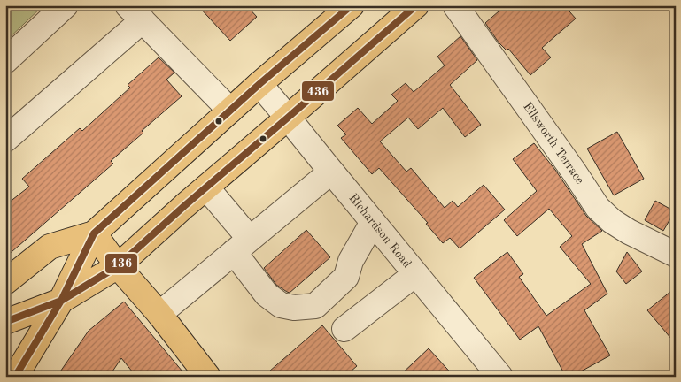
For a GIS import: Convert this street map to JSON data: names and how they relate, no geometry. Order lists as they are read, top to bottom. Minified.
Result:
{"streets":{"street":["Ellsworth Terrace","Richardson Road"]},"lines":["transit line 436"]}
